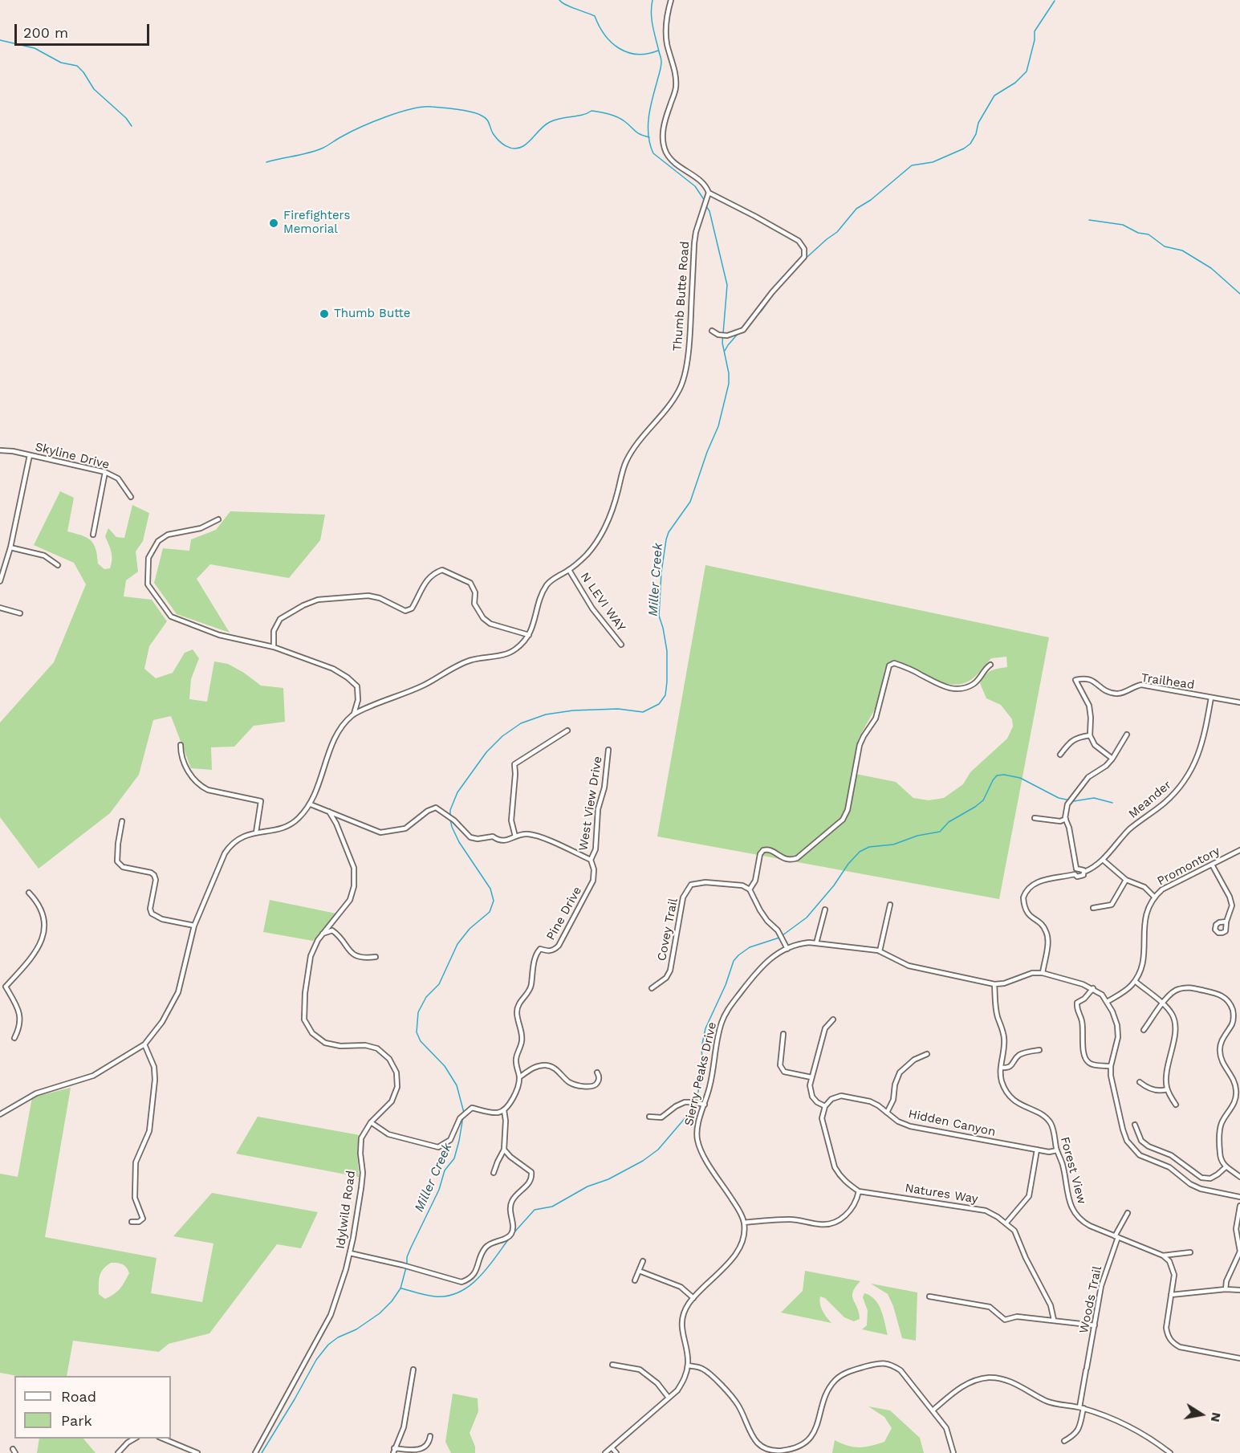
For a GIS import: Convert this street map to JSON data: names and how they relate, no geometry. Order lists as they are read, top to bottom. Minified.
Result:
{"streets":{"street":["Thumb Butte Road","Skyline Drive","N LEVI WAY","Trailhead","Meander","West View Drive","Promontory","Pine Drive","Covey Trail","Sierry Peaks Drive","Hidden Canyon","Forest View","Natures Way","Idylwild Road","Woods Trail"]},"crossings":[["Thumb Butte Road","N LEVI WAY"],["Trailhead","Meander"],["Meander","Sierry Peaks Drive"],["West View Drive","Pine Drive"],["Promontory","Sierry Peaks Drive"],["Sierry Peaks Drive","Forest View"],["Hidden Canyon","Forest View"],["Forest View","Woods Trail"]],"water":["Miller Creek"],"places":["Firefighters Memorial","Thumb Butte"],"legend":["Road","Park"],"scale_bar":"200 m","north":"right"}
